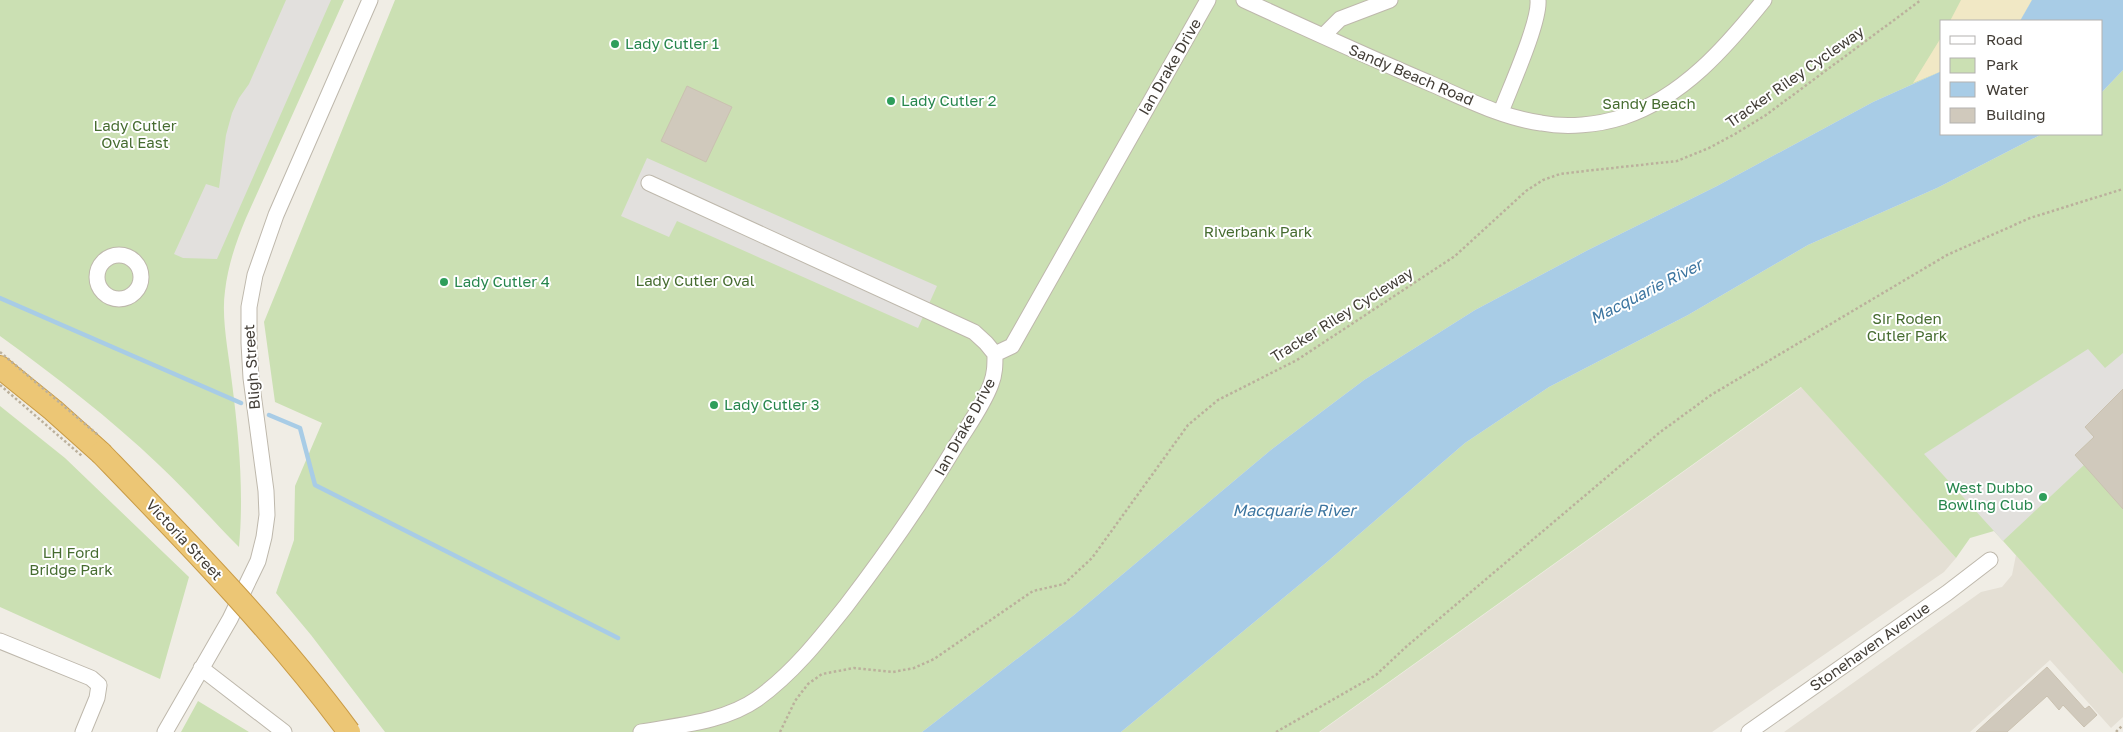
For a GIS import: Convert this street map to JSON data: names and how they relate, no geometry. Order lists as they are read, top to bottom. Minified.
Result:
{"streets":{"highway":["Victoria Street"],"street":["Ian Drake Drive","Sandy Beach Road","Bligh Street","Stonehaven Avenue"],"path":["Tracker Riley Cycleway"]},"water":["Macquarie River"],"parks":["Sandy Beach","Lady Cutler Oval East","Riverbank Park","Lady Cutler Oval","Sir Roden Cutler Park","LH Ford Bridge Park"],"places":["Lady Cutler 1","Lady Cutler 2","Lady Cutler 4","Lady Cutler 3","West Dubbo Bowling Club"],"legend":["Road","Park","Water","Building"]}
